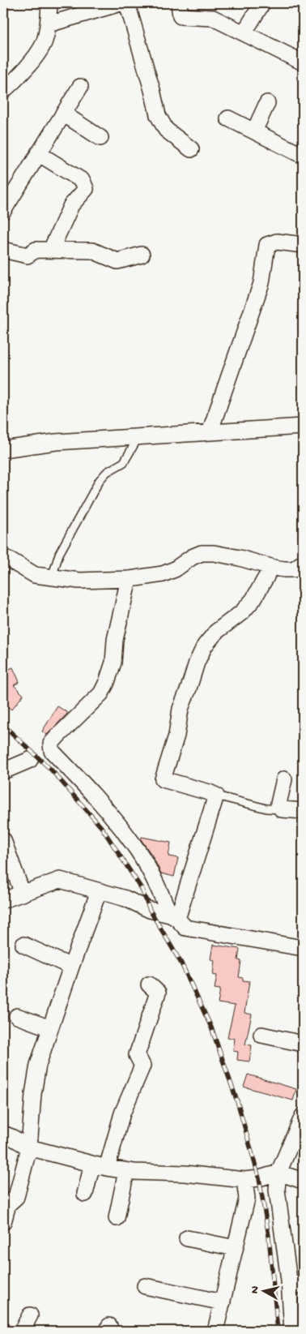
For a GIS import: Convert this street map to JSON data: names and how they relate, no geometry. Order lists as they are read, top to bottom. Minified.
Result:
{"north":"left"}
